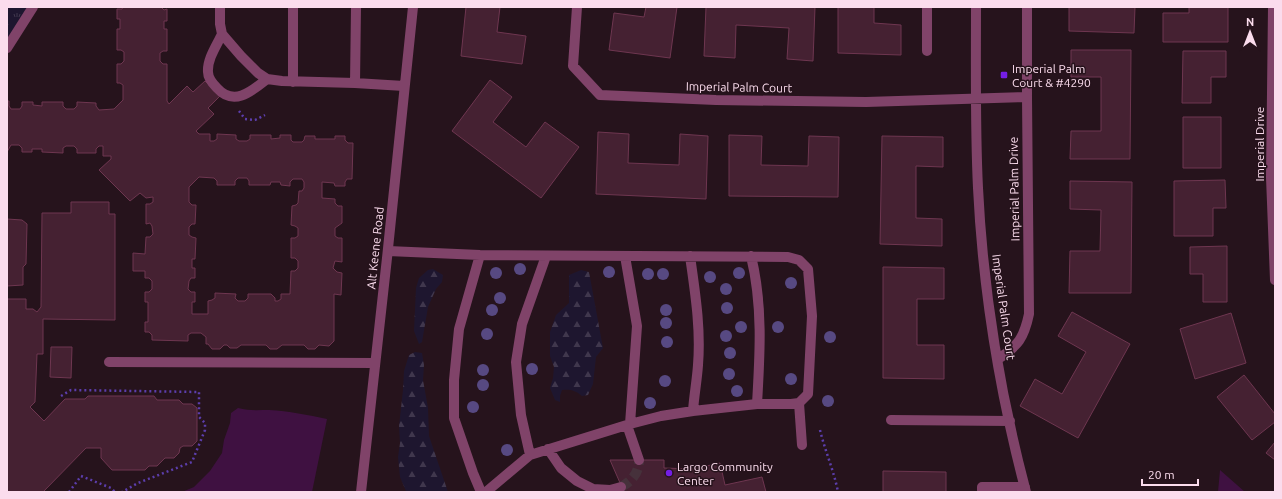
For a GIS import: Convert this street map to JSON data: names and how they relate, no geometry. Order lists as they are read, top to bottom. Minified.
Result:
{"streets":{"street":["Imperial Palm Court","Imperial Drive","Imperial Palm Drive","Alt Keene Road"]},"crossings":[["Imperial Palm Court","Imperial Palm Drive"]],"places":{"transit":["Imperial Palm Court & #4290"],"other":["Largo Community Center"]},"scale_bar":"20 m","north":"top"}
